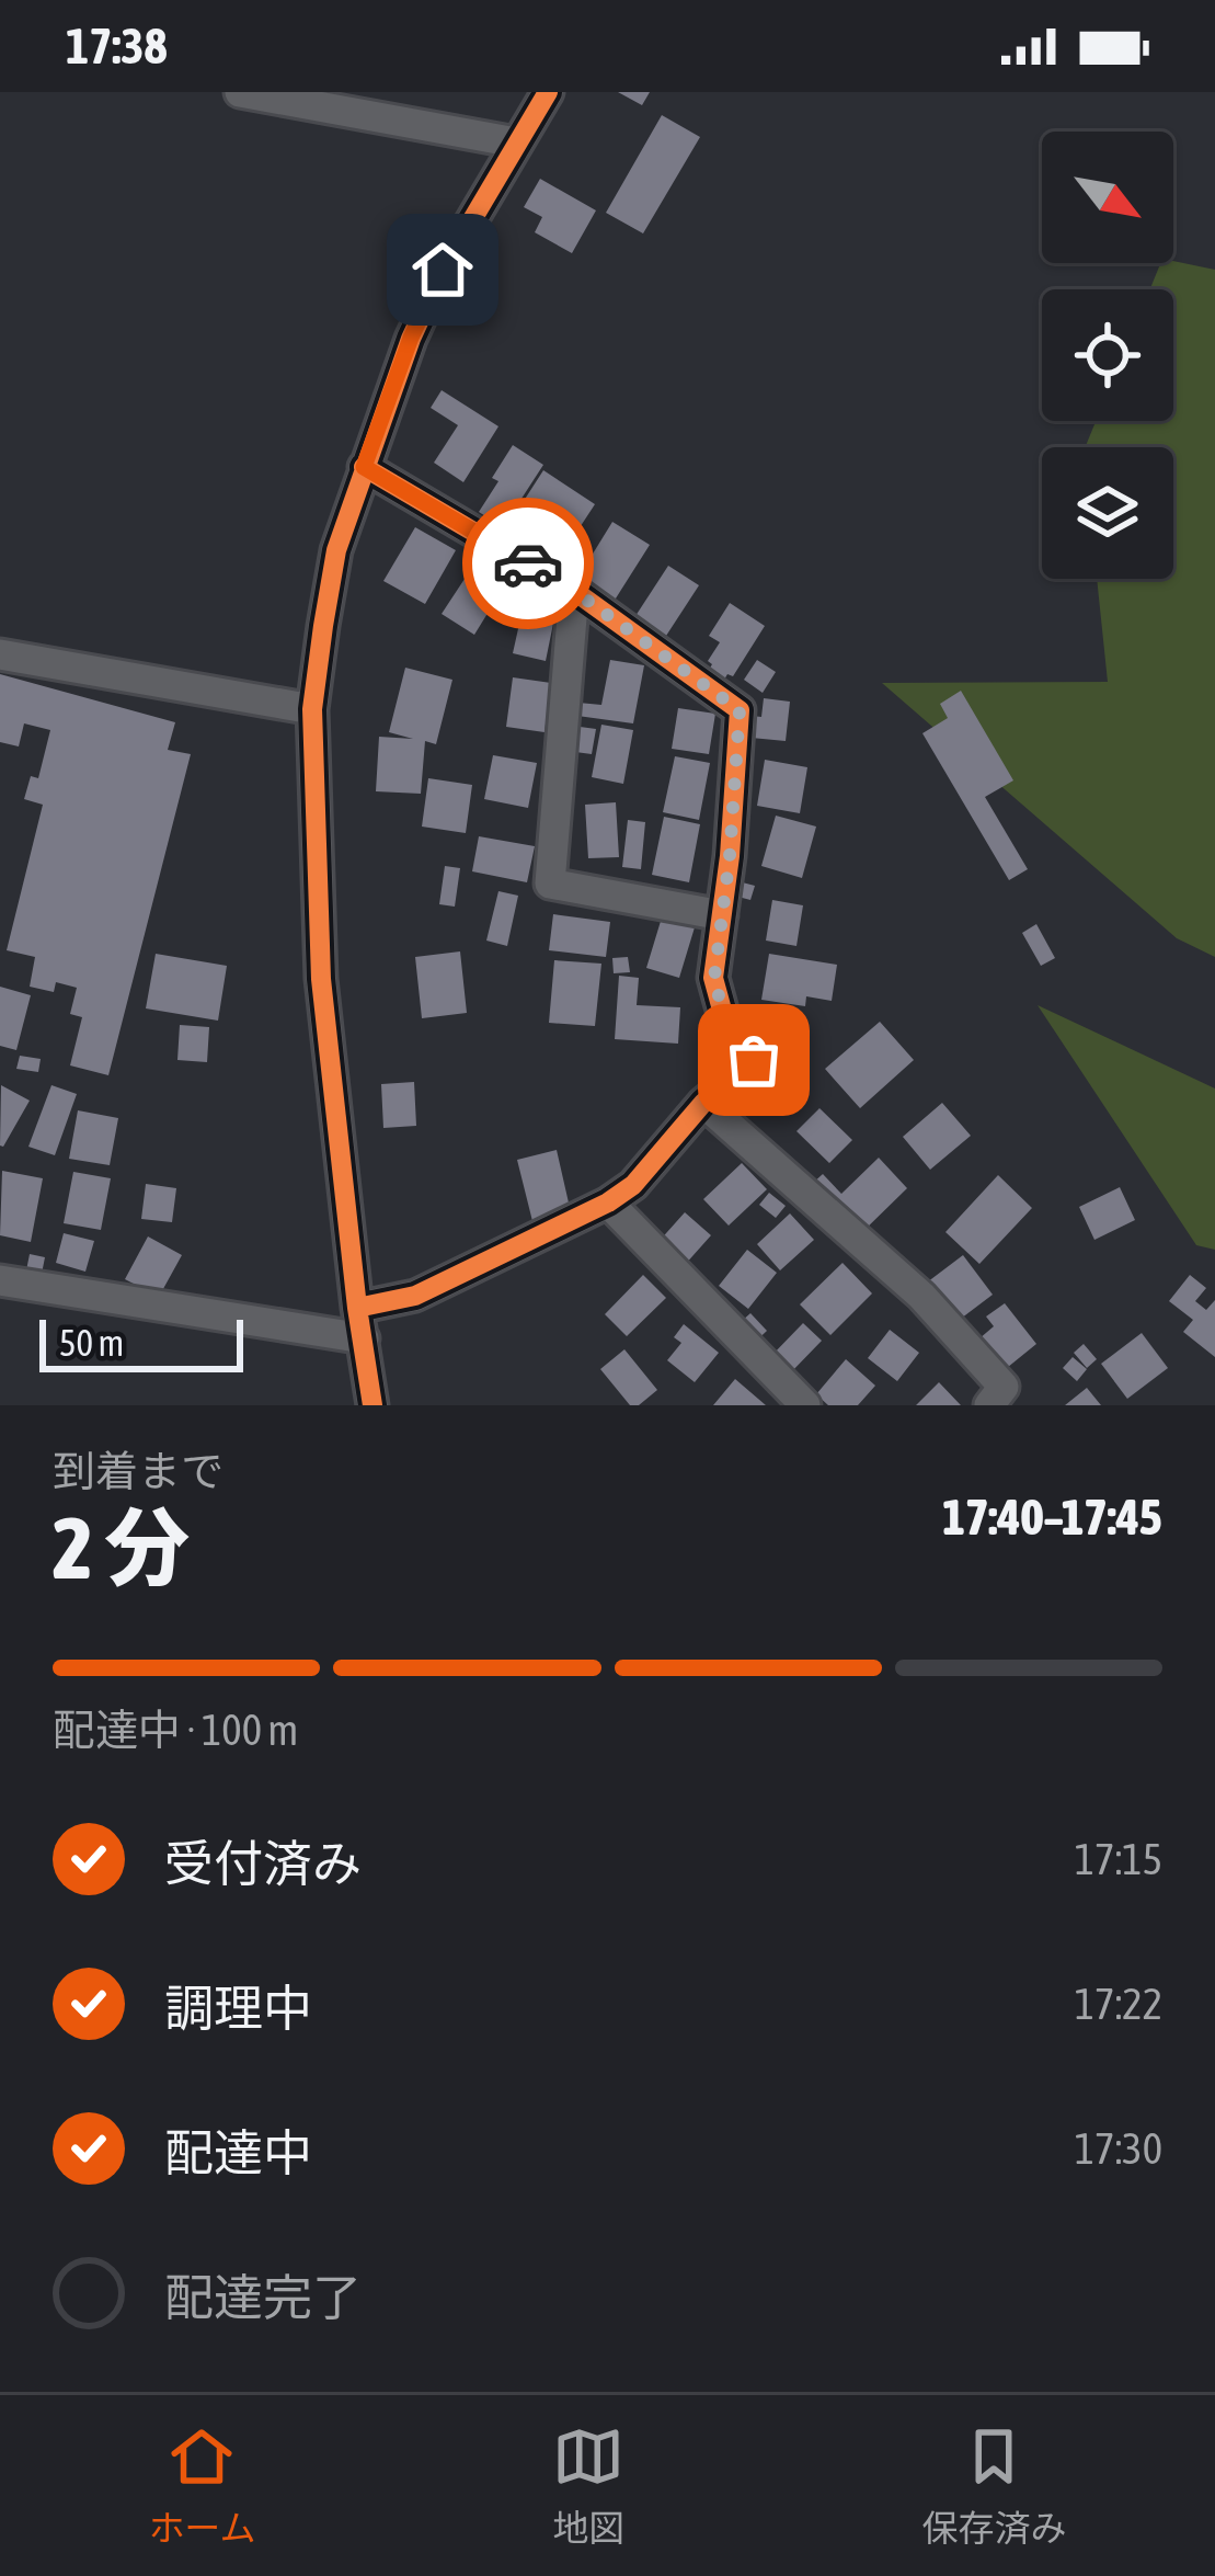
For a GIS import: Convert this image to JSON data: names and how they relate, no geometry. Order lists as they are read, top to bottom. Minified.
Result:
{"scale_bar":"50 m","north":"bottom right","page":{"status":"17:38","scale":"50 m","heading":["2 分","到着まで","17:40–17:45"],"bar":"配達中 · 100 m","list":[["受付済み","17:15"],["調理中","17:22"],["配達中","17:30"],"配達完了"],"tabs":["ホーム","地図","保存済み"]}}
